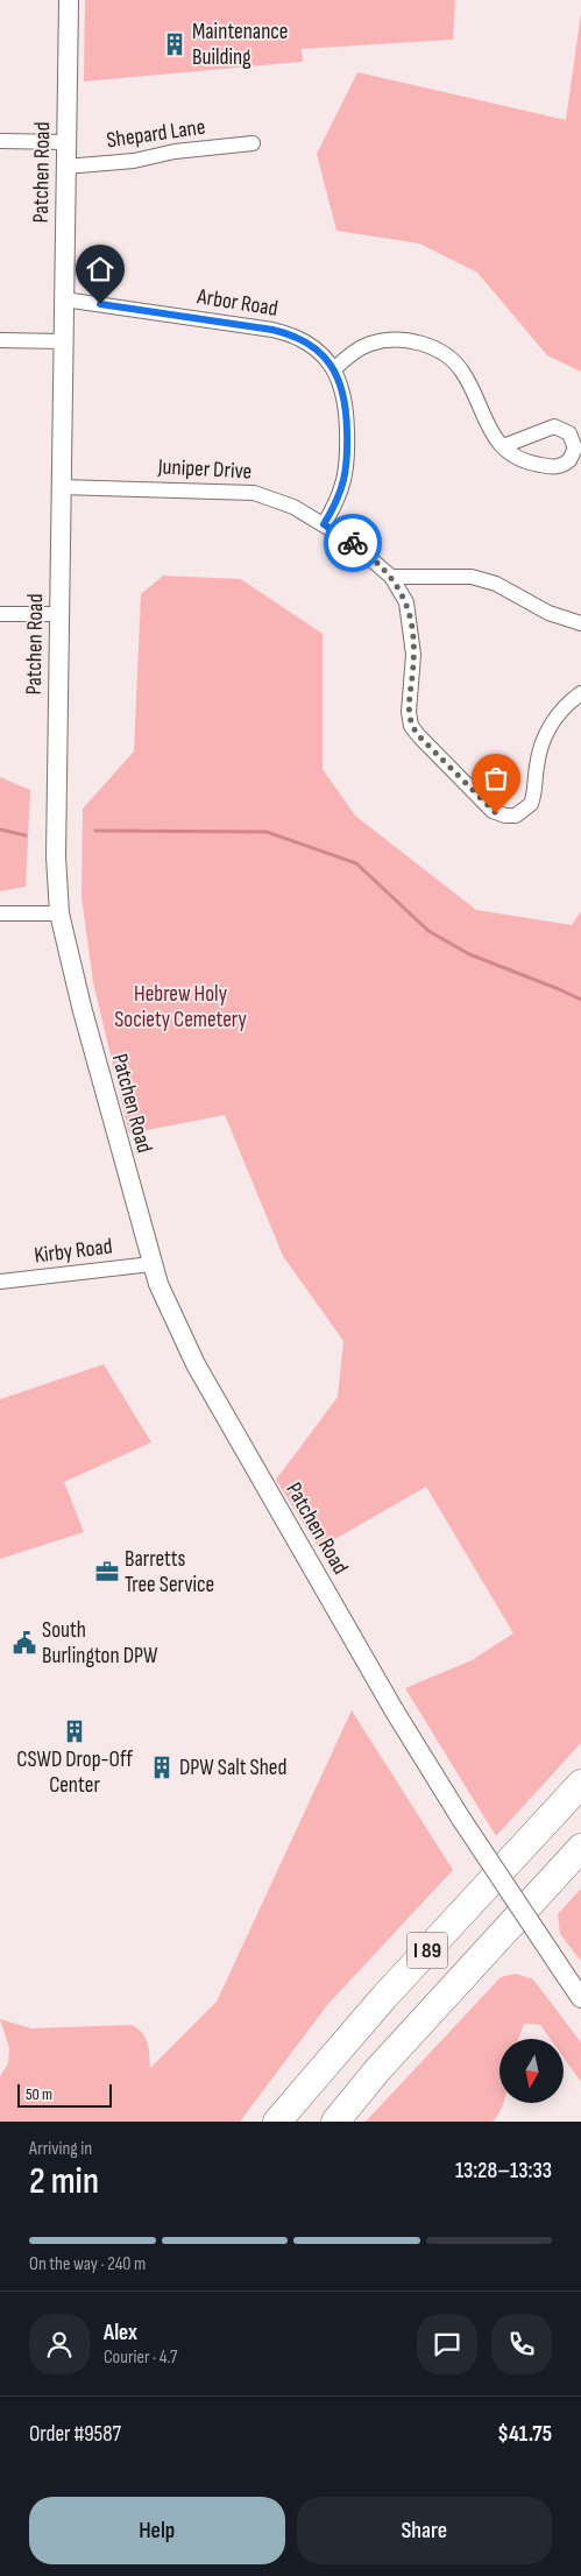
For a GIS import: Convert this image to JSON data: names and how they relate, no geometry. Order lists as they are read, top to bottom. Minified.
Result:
{"streets":{"highway":["I 89"],"street":["Shepard Lane","Patchen Road","Arbor Road","Juniper Drive","Kirby Road"]},"crossings":[["Shepard Lane","Patchen Road"],["Patchen Road","Arbor Road"],["Patchen Road","Juniper Drive"],["Patchen Road","Kirby Road"],["Arbor Road","Juniper Drive"]],"parks":["Hebrew Holy Society Cemetery"],"places":{"building":["Maintenance Building","CSWD Drop-Off Center","DPW Salt Shed"],"office":["Barretts Tree Service"],"public building":["South Burlington DPW"]},"scale_bar":"50 m","north":"bottom","page":{"scale":"50 m","heading":["2 min","Arriving in","13:28–13:33"],"panel":["Alex","Courier · 4.7","Order #9587","$41.75"],"bar":"On the way · 240 m","buttons":["Help","Share"]}}
